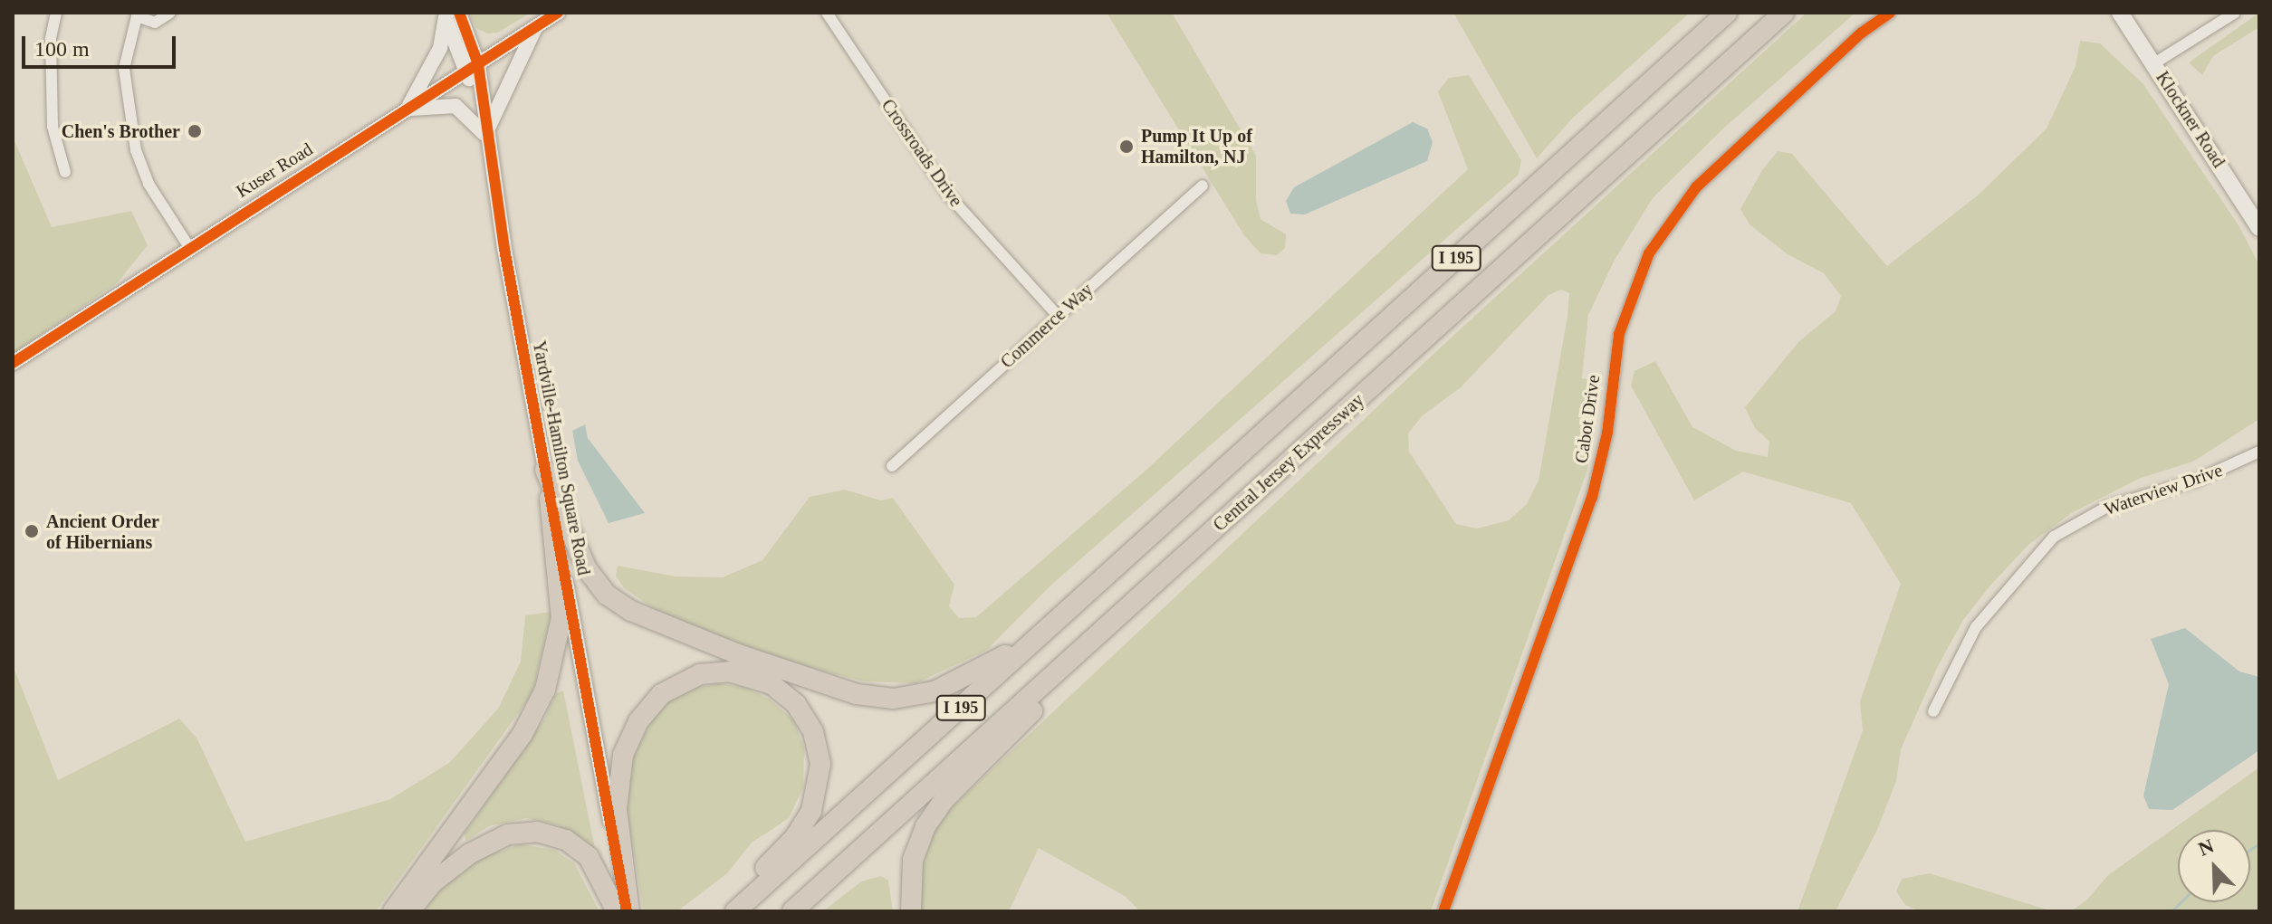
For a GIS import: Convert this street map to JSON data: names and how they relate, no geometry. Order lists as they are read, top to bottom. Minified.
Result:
{"streets":{"highway":["I 195","Central Jersey Expressway"],"main road":["Klockner Road"],"street":["Crossroads Drive","Kuser Road","Commerce Way","Cabot Drive","Yardville-Hamilton Square Road","Waterview Drive"]},"crossings":[["Crossroads Drive","Commerce Way"],["Kuser Road","Yardville-Hamilton Square Road"]],"places":["Chen's Brother","Pump It Up of Hamilton, NJ","Ancient Order of Hibernians"],"scale_bar":"100 m","north":"top left"}
